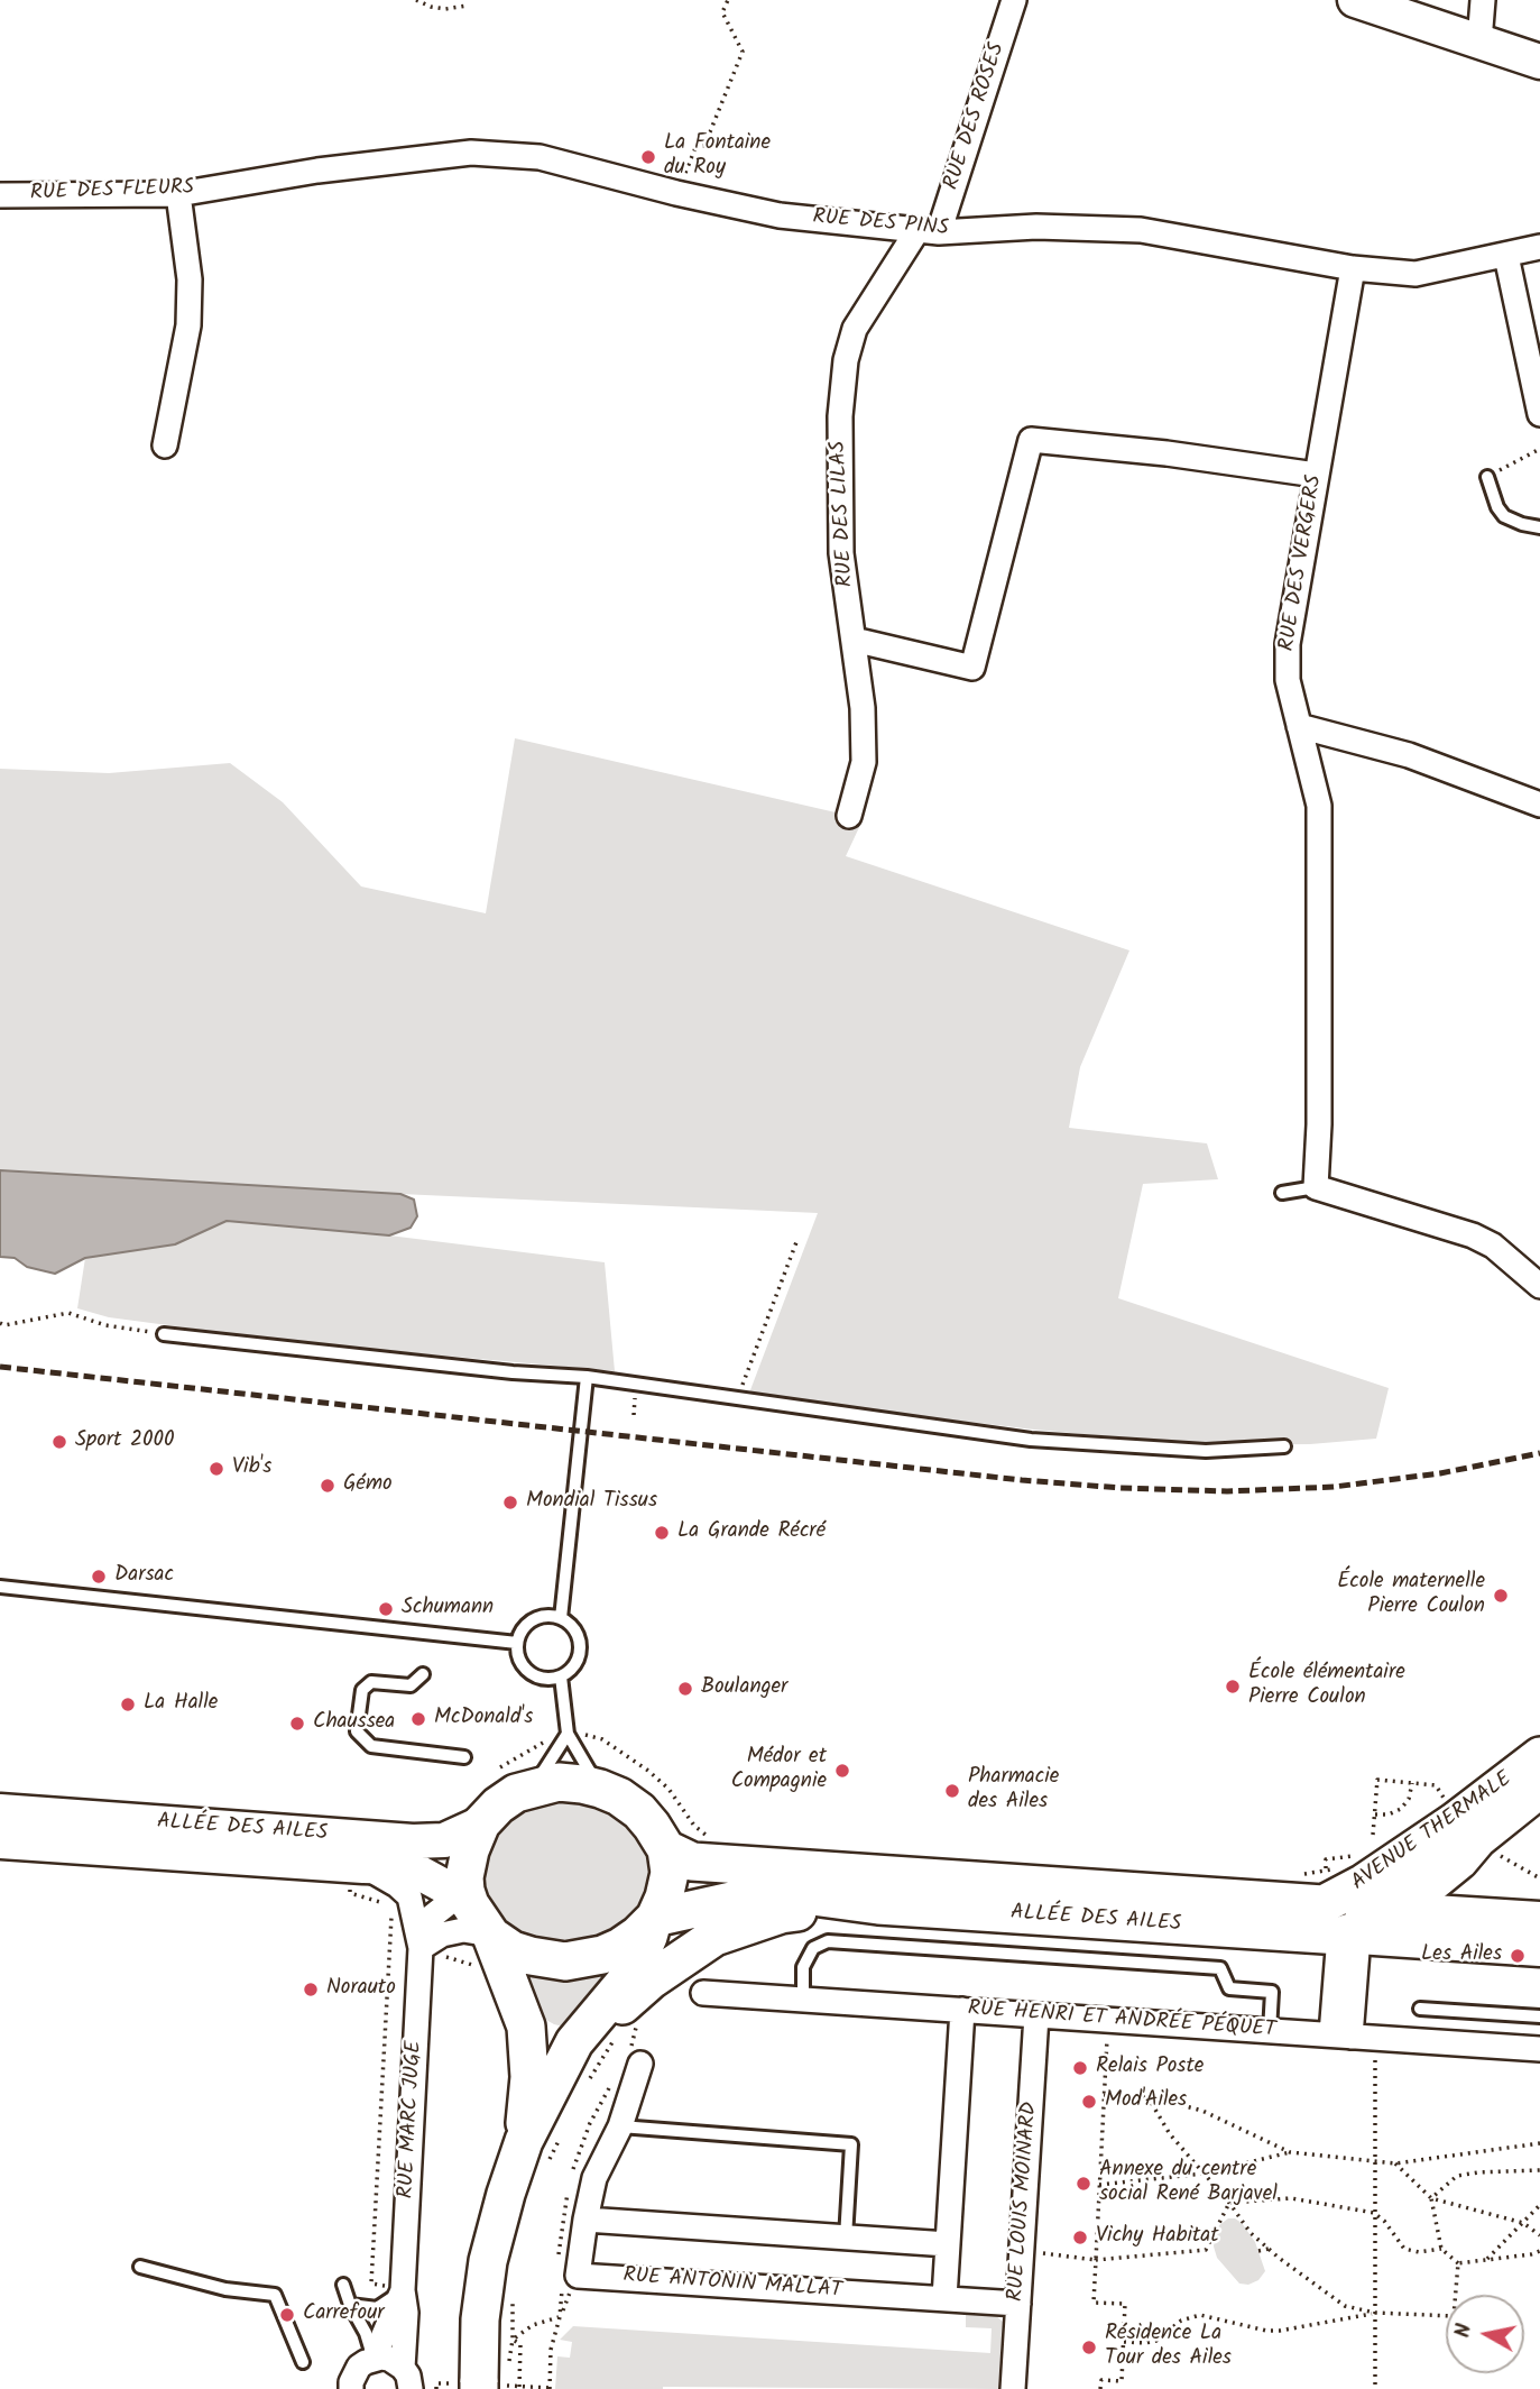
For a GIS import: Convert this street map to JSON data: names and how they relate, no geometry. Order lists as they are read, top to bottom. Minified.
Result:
{"streets":{"main road":["ALLÉE DES AILES","AVENUE THERMALE"],"street":["RUE DES ROSES","RUE DES FLEURS","RUE DES PINS","RUE DES LILAS","RUE DES VERGERS","RUE HENRI ET ANDRÉE PÉQUET","RUE MARC JUGE","RUE LOUIS MOINARD","RUE ANTONIN MALLAT"]},"crossings":[["RUE DES ROSES","RUE DES PINS"],["RUE DES ROSES","RUE DES LILAS"],["RUE DES FLEURS","RUE DES PINS"],["RUE DES PINS","RUE DES LILAS"],["RUE DES PINS","RUE DES VERGERS"],["ALLÉE DES AILES","AVENUE THERMALE"],["RUE HENRI ET ANDRÉE PÉQUET","RUE LOUIS MOINARD"],["RUE LOUIS MOINARD","RUE ANTONIN MALLAT"]],"places":["La Fontaine du Roy","Sport 2000","Vib's","Gémo","Mondial Tissus","La Grande Récré","Darsac","École maternelle Pierre Coulon","Schumann","École élémentaire Pierre Coulon","Boulanger","La Halle","McDonald's","Chaussea","Médor et Compagnie","Pharmacie des Ailes","Les Ailes","Norauto","Relais Poste","Mod'Ailes","Annexe du centre social René Barjavel","Vichy Habitat","Carrefour","Résidence La Tour des Ailes"],"north":"left"}
